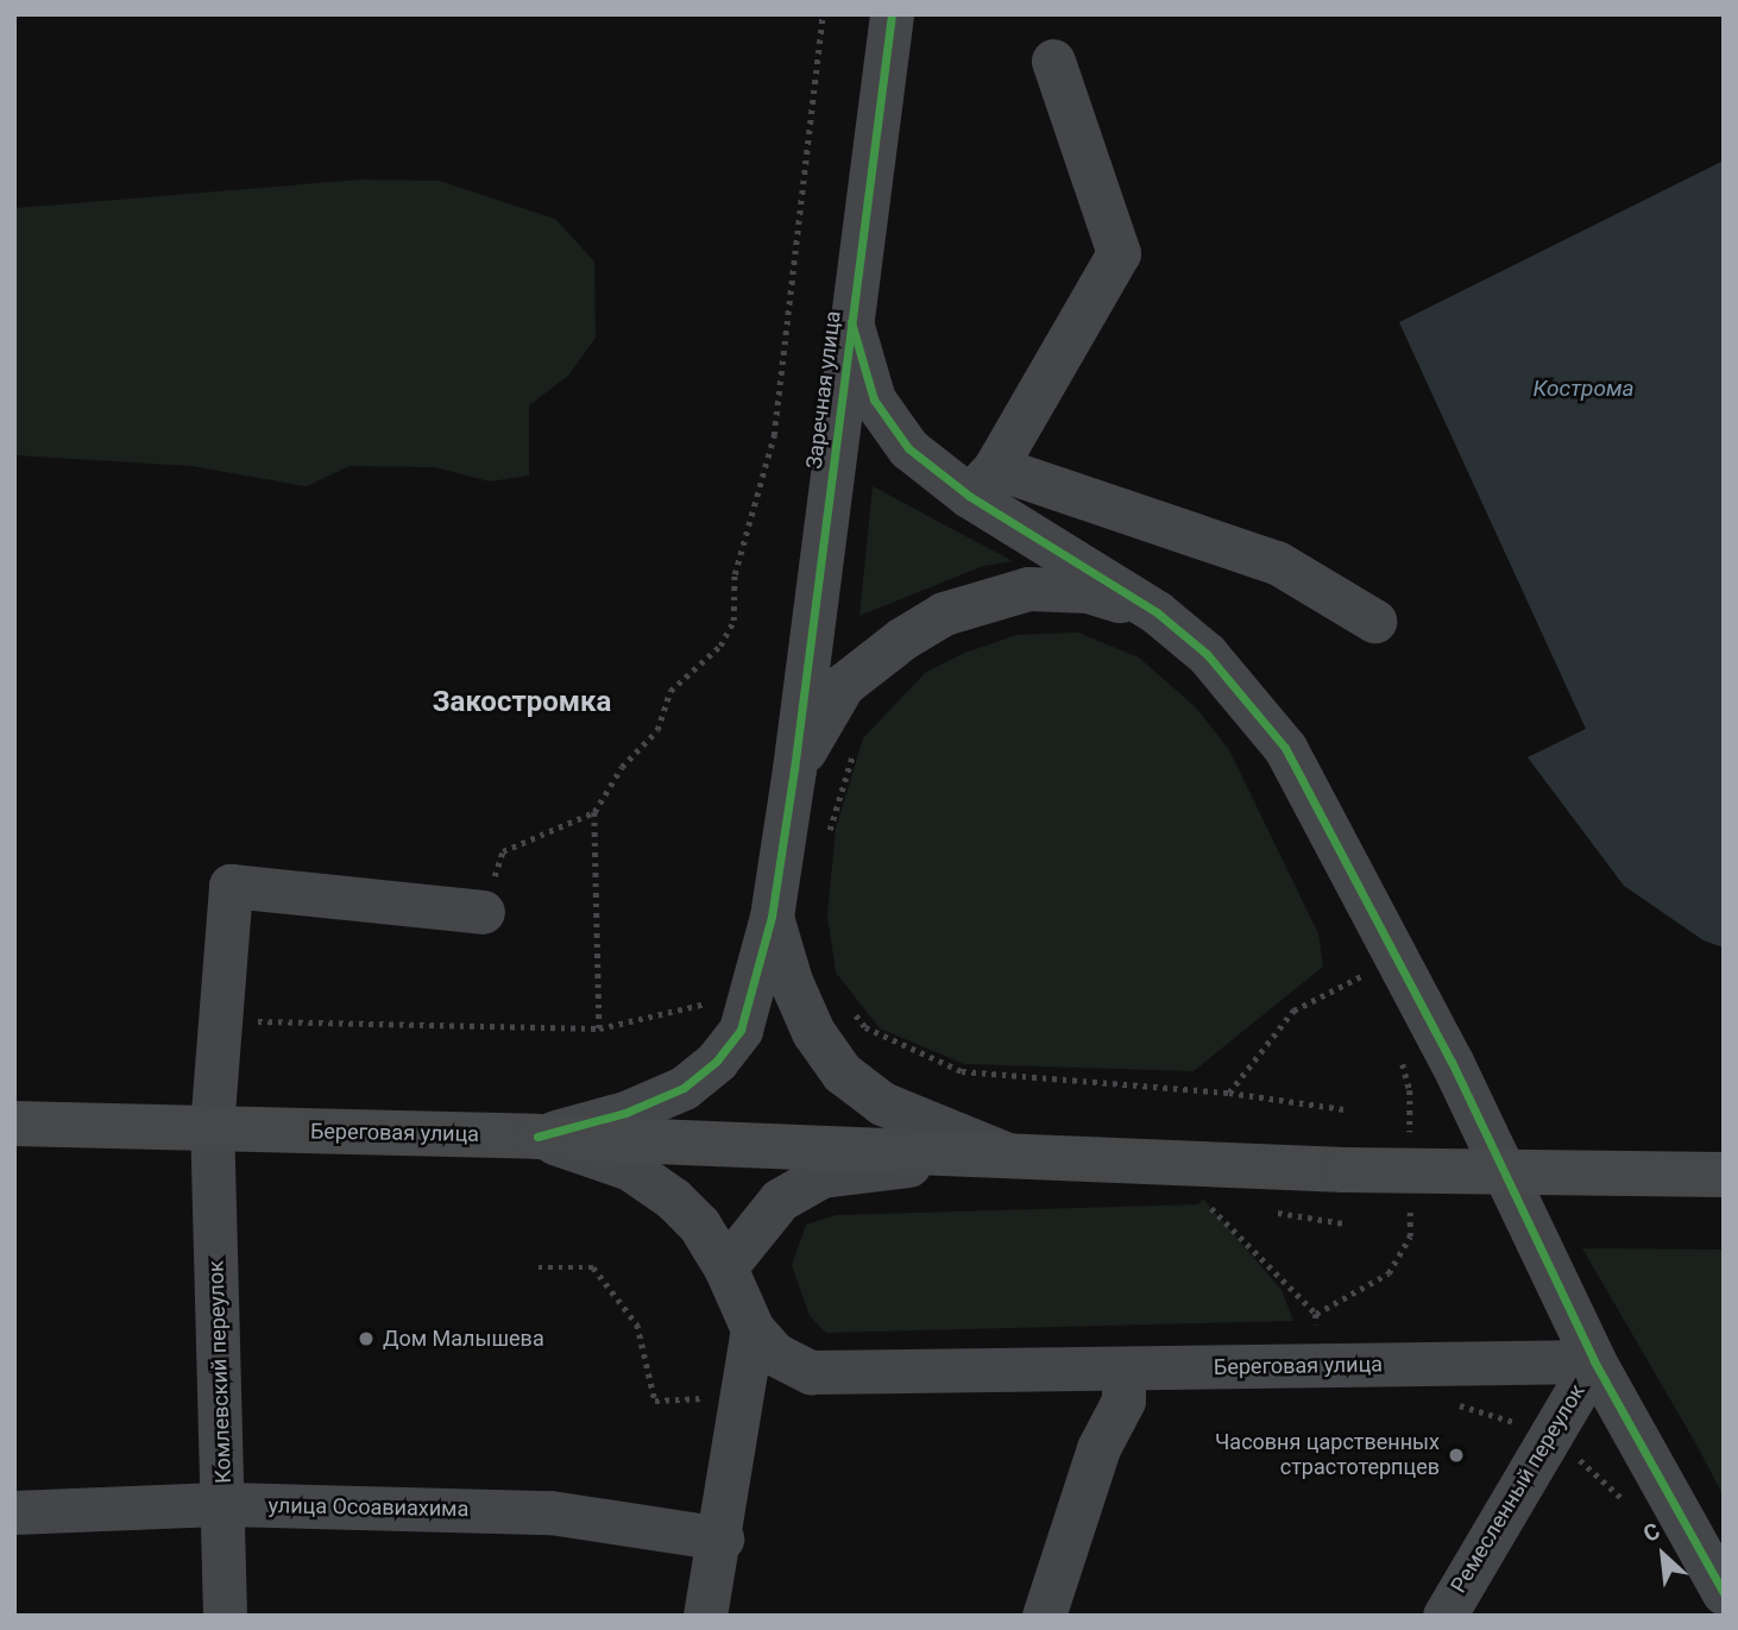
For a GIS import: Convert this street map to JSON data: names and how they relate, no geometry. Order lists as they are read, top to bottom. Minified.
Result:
{"streets":{"main road":["Береговая улица"],"street":["Заречная улица","Комлевский переулок","Ремесленный переулок","улица Осоавиахима"]},"crossings":[["Заречная улица","Береговая улица"],["Береговая улица","Комлевский переулок"],["Береговая улица","Ремесленный переулок"],["Комлевский переулок","улица Осоавиахима"]],"districts":["Закостромка"],"water":["Кострома"],"places":["Дом Малышева","Часовня царственных страстотерпцев"],"north":"top left"}
